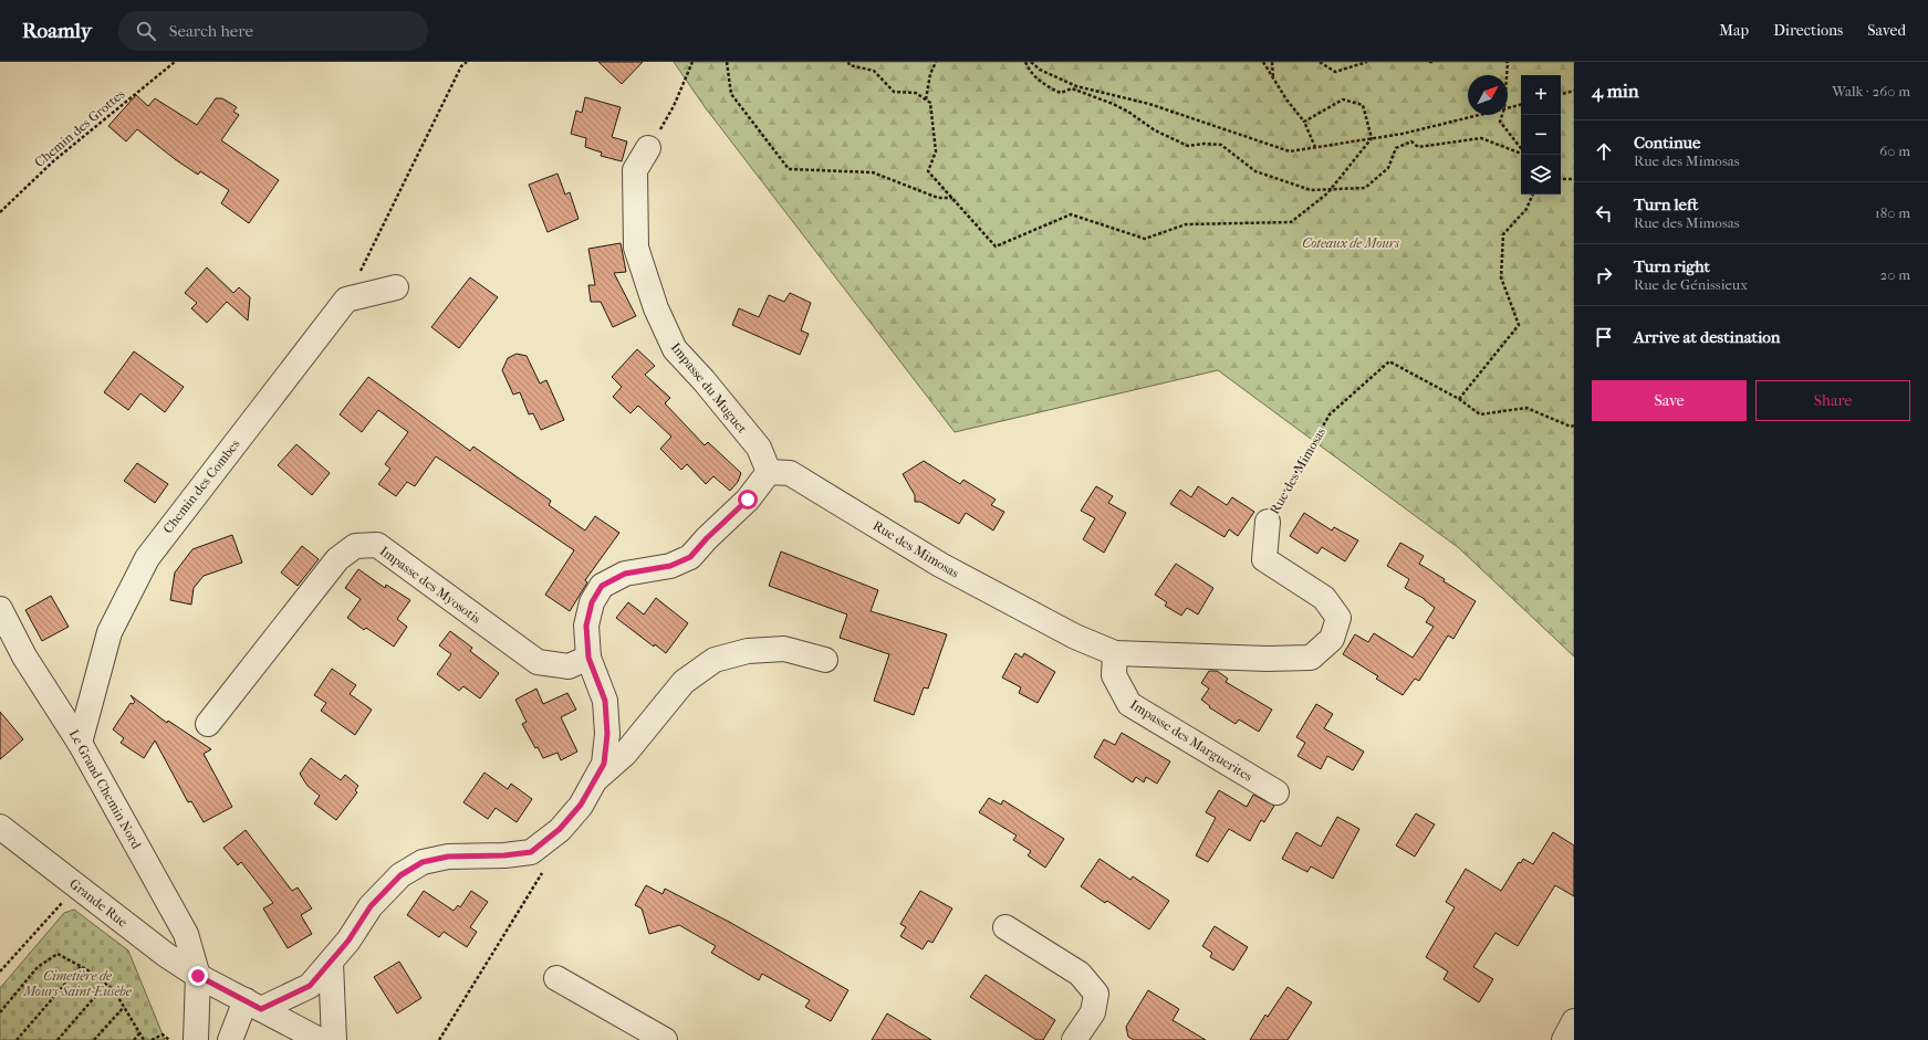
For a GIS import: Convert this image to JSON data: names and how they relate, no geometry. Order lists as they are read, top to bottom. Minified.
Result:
{"streets":{"street":["Impasse du Muguet","Rue des Mimosas","Chemin des Combes","Impasse des Myosotis","Impasse des Marguerites","Le Grand Chemin Nord","Grande Rue"],"path":["Chemin des Grottes"]},"crossings":[["Impasse du Muguet","Rue des Mimosas"],["Rue des Mimosas","Impasse des Marguerites"],["Chemin des Combes","Le Grand Chemin Nord"],["Le Grand Chemin Nord","Grande Rue"]],"parks":["Coteaux de Mours","Cimetière de Mours-Saint-Eusèbe"],"north":"top right","page":{"header":"Roamly","search":"Search here","nav":["Map","Directions","Saved"],"heading":["4 min","Walk · 260 m"],"map_buttons":["+","−"],"list":[["Continue","Rue des Mimosas","60 m"],["Turn left","Rue des Mimosas","180 m"],["Turn right","Rue de Génissieux","20 m"],"Arrive at destination"],"buttons":["Save","Share"]}}
